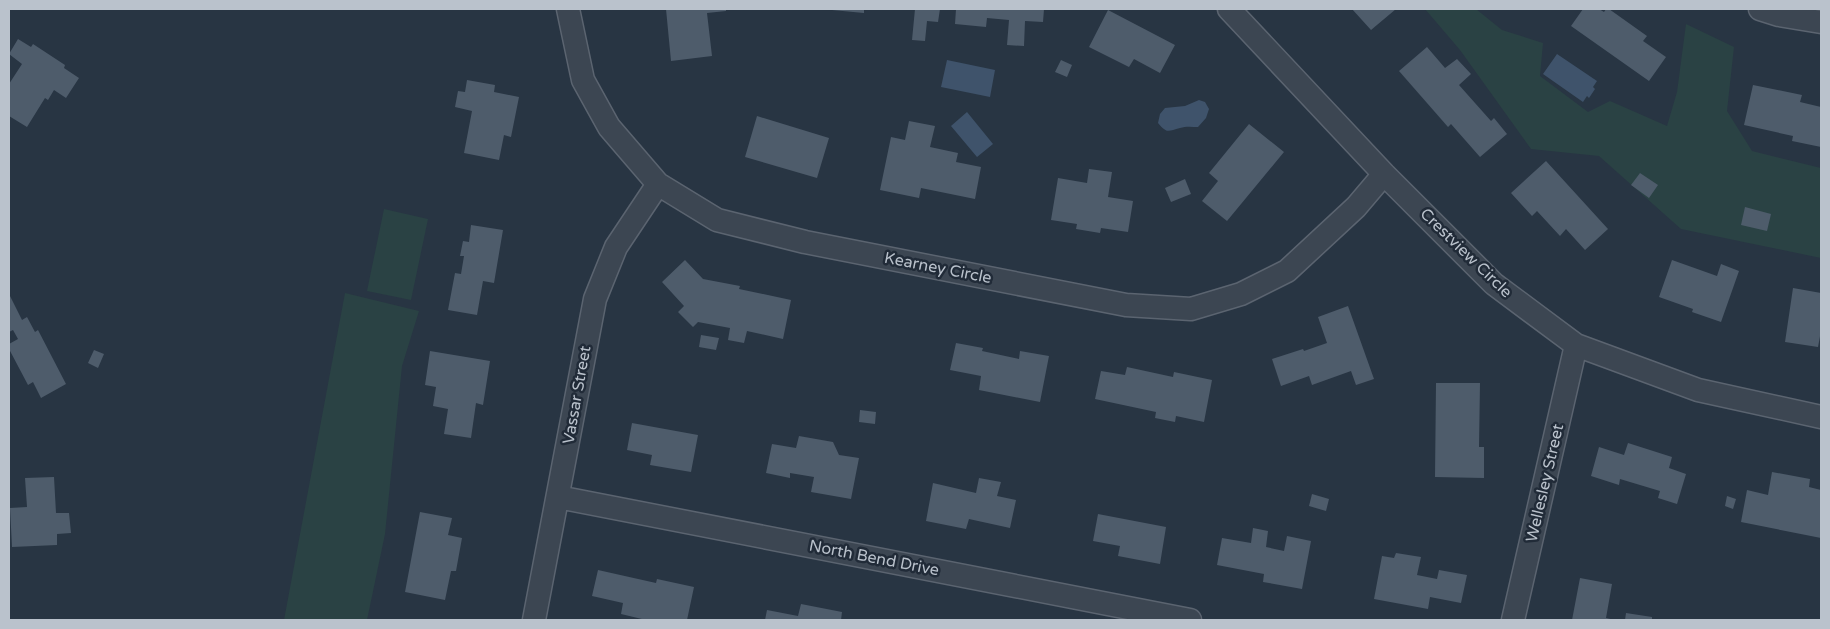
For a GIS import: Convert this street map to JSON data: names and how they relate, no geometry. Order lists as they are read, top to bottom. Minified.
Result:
{"streets":{"street":["Crestview Circle","Kearney Circle","Vassar Street","Wellesley Street","North Bend Drive"]},"crossings":[["Crestview Circle","Kearney Circle"],["Crestview Circle","Wellesley Street"],["Kearney Circle","Vassar Street"],["Vassar Street","North Bend Drive"]]}
